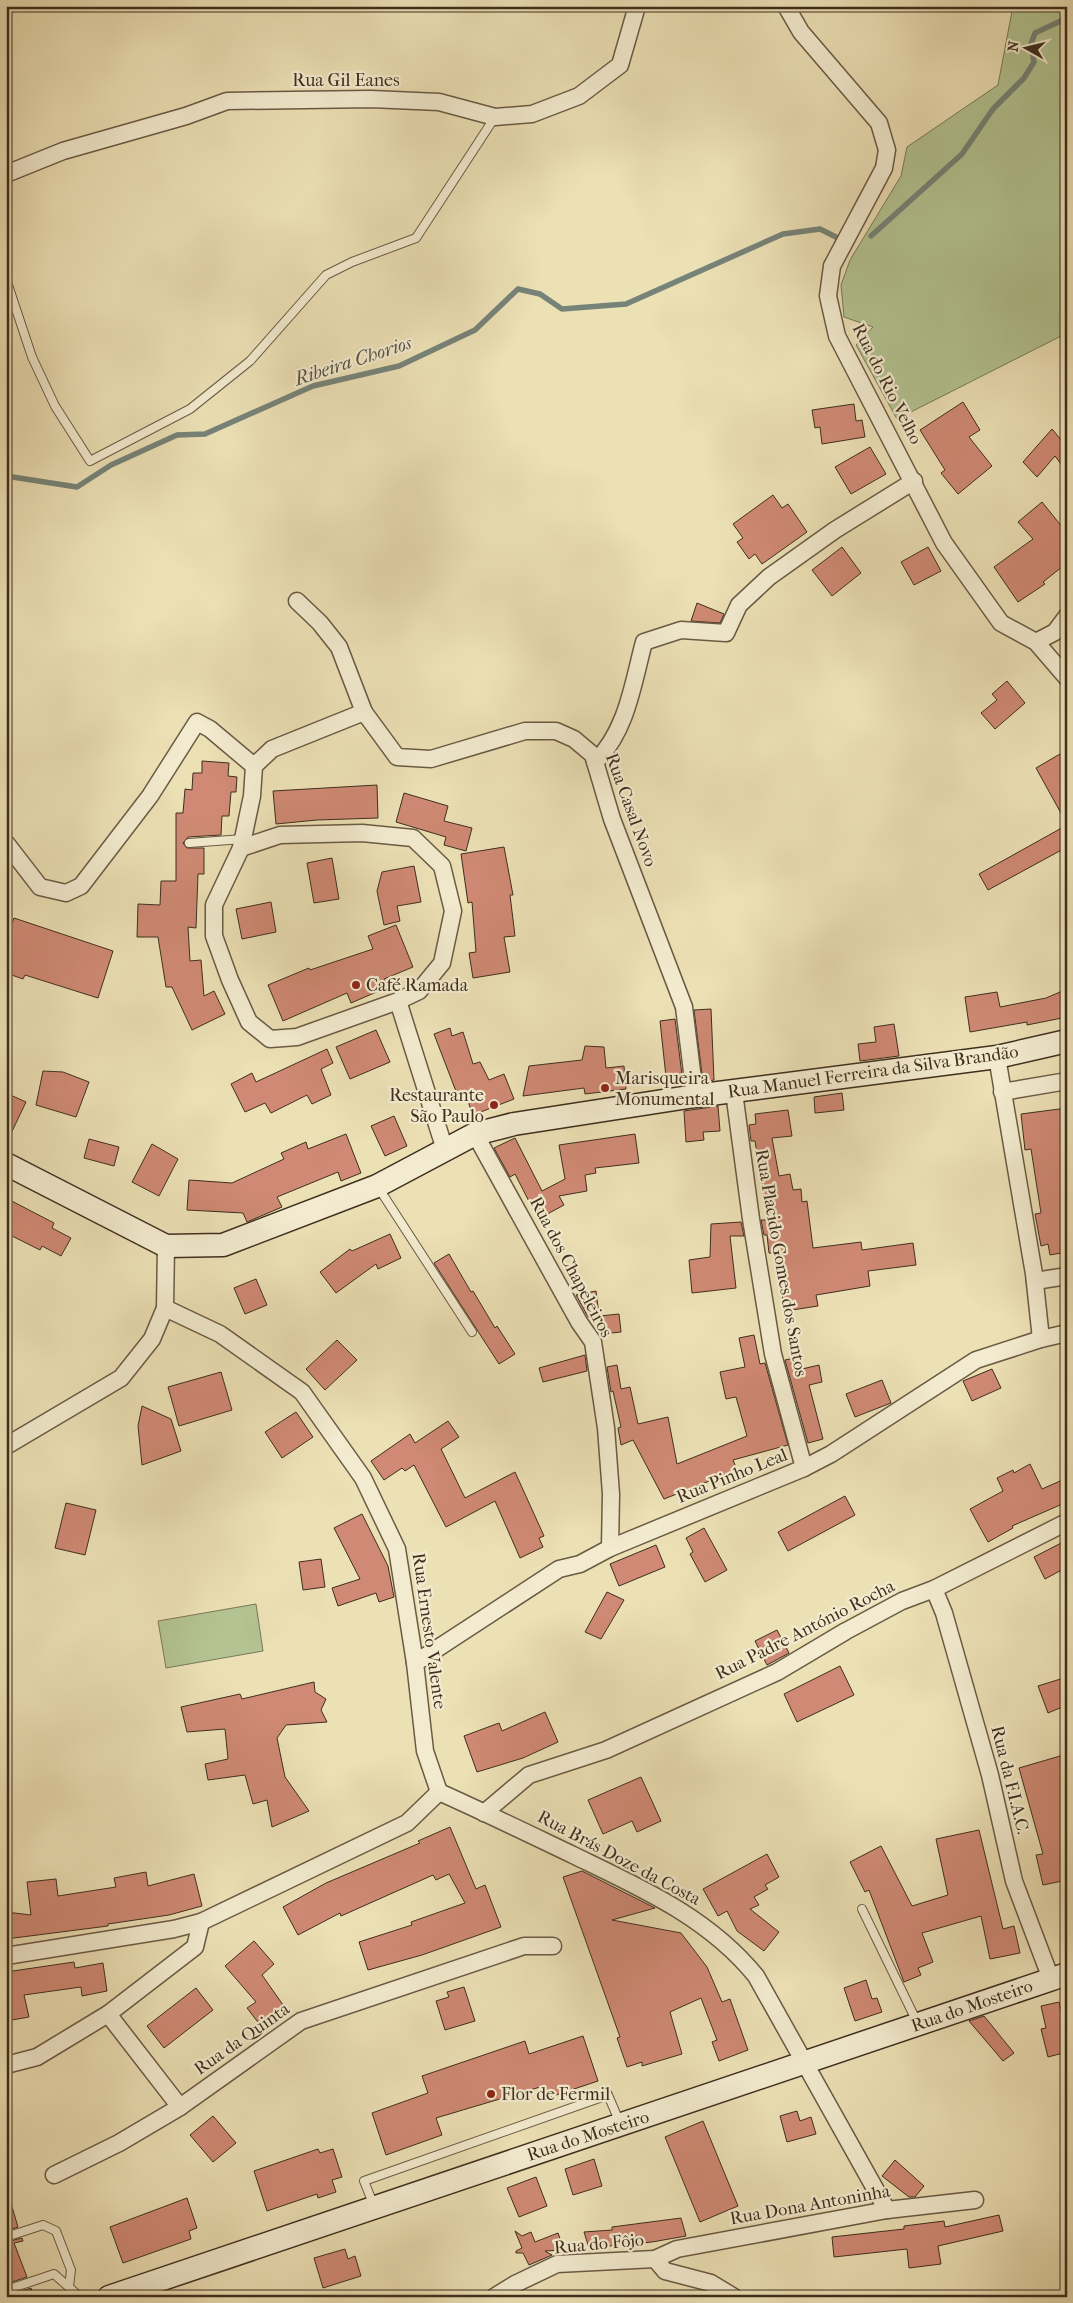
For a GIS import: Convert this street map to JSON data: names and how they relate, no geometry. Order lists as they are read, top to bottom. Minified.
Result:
{"streets":{"main road":["Rua Manuel Ferreira da Silva Brandão","Rua do Mosteiro"],"street":["Rua Gil Eanes","Rua do Rio Velho","Rua Casal Novo","Rua Placido Gomes dos Santos","Rua dos Chapeleiros","Rua Pinho Leal","Rua Padre António Rocha","Rua Ernesto Valente","Rua da F.I.A.C.","Rua Brás Doze da Costa","Rua da Quinta","Rua Dona Antoninha","Rua do Fôjo"]},"crossings":[["Rua Casal Novo","Rua Manuel Ferreira da Silva Brandão"],["Rua Manuel Ferreira da Silva Brandão","Rua Placido Gomes dos Santos"],["Rua Manuel Ferreira da Silva Brandão","Rua dos Chapeleiros"],["Rua Placido Gomes dos Santos","Rua Pinho Leal"],["Rua dos Chapeleiros","Rua Pinho Leal"],["Rua Pinho Leal","Rua Ernesto Valente"],["Rua Padre António Rocha","Rua da F.I.A.C."],["Rua Padre António Rocha","Rua Brás Doze da Costa"],["Rua Ernesto Valente","Rua Brás Doze da Costa"],["Rua da F.I.A.C.","Rua do Mosteiro"],["Rua Brás Doze da Costa","Rua do Mosteiro"],["Rua Brás Doze da Costa","Rua Dona Antoninha"],["Rua Dona Antoninha","Rua do Fôjo"]],"water":["Ribeira Chorios"],"places":["Café Ramada","Marisqueira Monumental","Restaurante São Paulo","Flor de Fermil"],"north":"left"}
